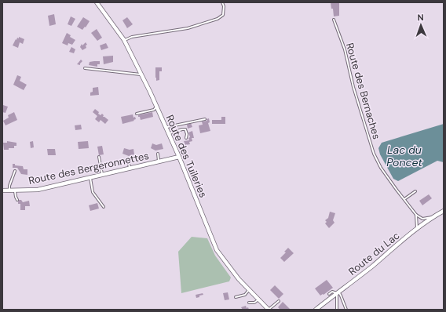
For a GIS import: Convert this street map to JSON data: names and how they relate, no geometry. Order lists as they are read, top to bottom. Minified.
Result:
{"streets":{"street":["Route des Tuileries","Route des Bergeronnettes","Route du Lac"],"lane":["Route des Bernaches"]},"crossings":[["Route des Tuileries","Route des Bergeronnettes"]],"water":["Lac du Poncet"],"north":"top"}
